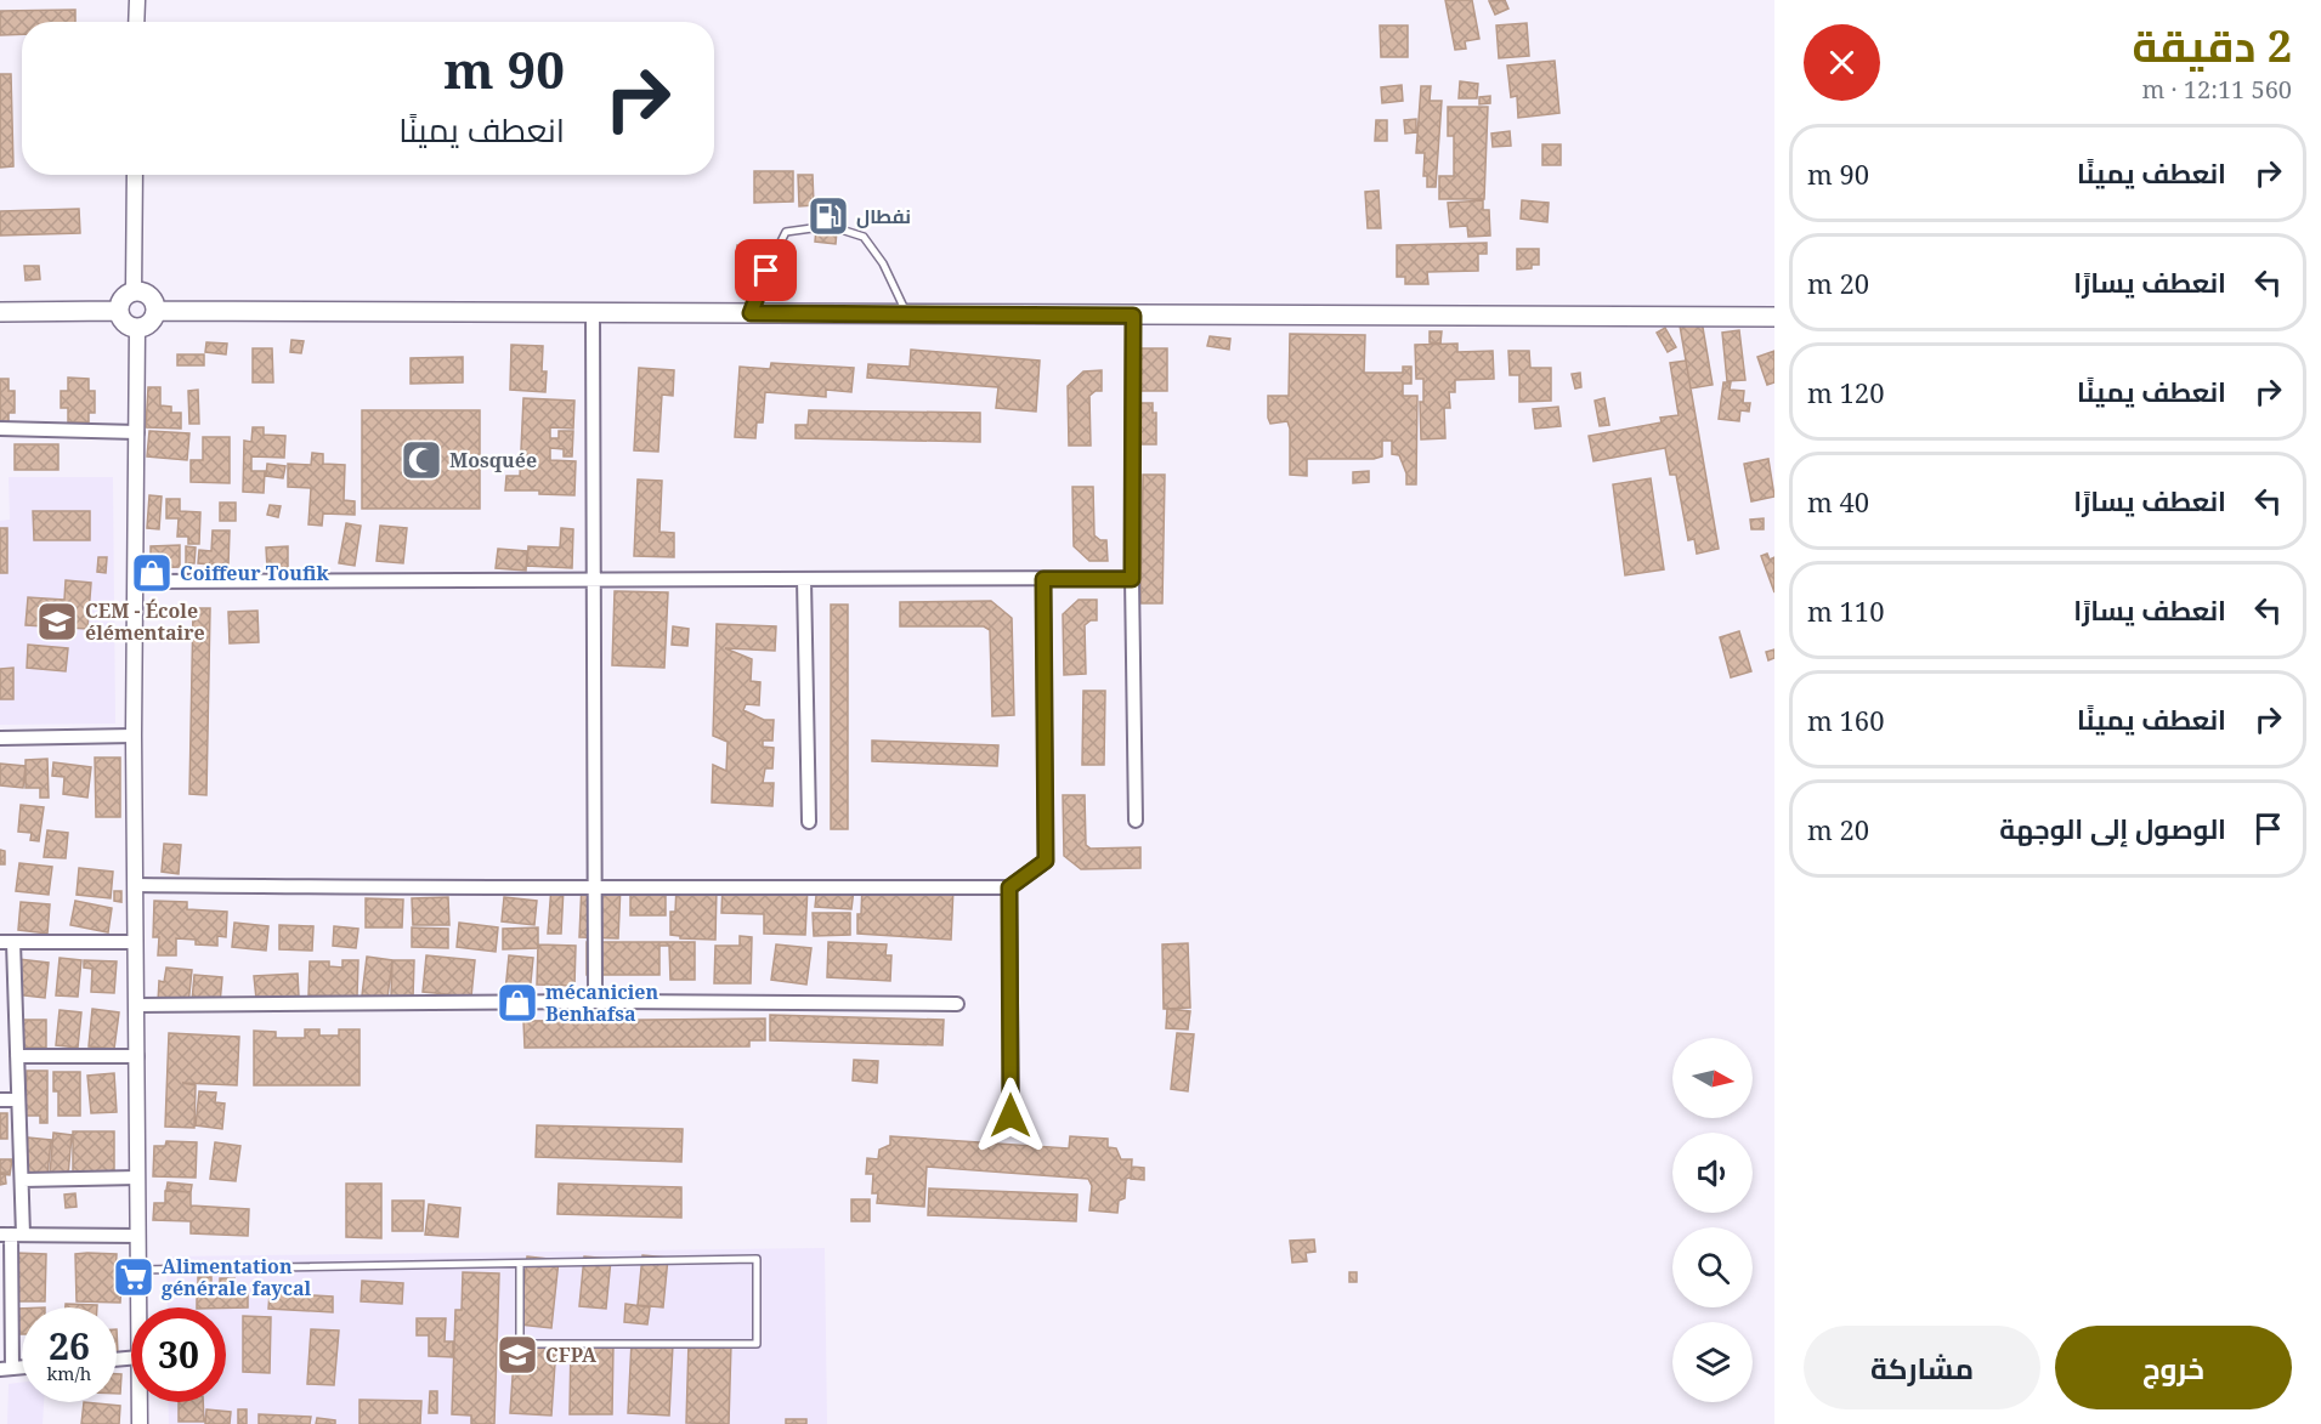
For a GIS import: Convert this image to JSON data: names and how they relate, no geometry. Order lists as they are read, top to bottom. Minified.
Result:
{"places":{"fuel station":["نفطال"],"mosque":["Mosquée"],"shop":["Coiffeur Toufik","mécanicien Benhafsa"],"school or university":["CEM - École élémentaire","CFPA"],"supermarket":["Alimentation générale faycal"]},"north":"right","page":{"heading":["2 دقيقة","560 m · 12:11"],"turn":["90 m","انعطف يمينًا"],"list":[{"name":"انعطف يمينًا","value":"90 m"},{"name":"انعطف يسارًا","value":"20 m"},{"name":"انعطف يمينًا","value":"120 m"},{"name":"انعطف يسارًا","value":"40 m"},{"name":"انعطف يسارًا","value":"110 m"},{"name":"انعطف يمينًا","value":"160 m"},{"name":"الوصول إلى الوجهة","value":"20 m"}],"speed":"26 km/h","limit":"30","buttons":["خروج","مشاركة"]}}
